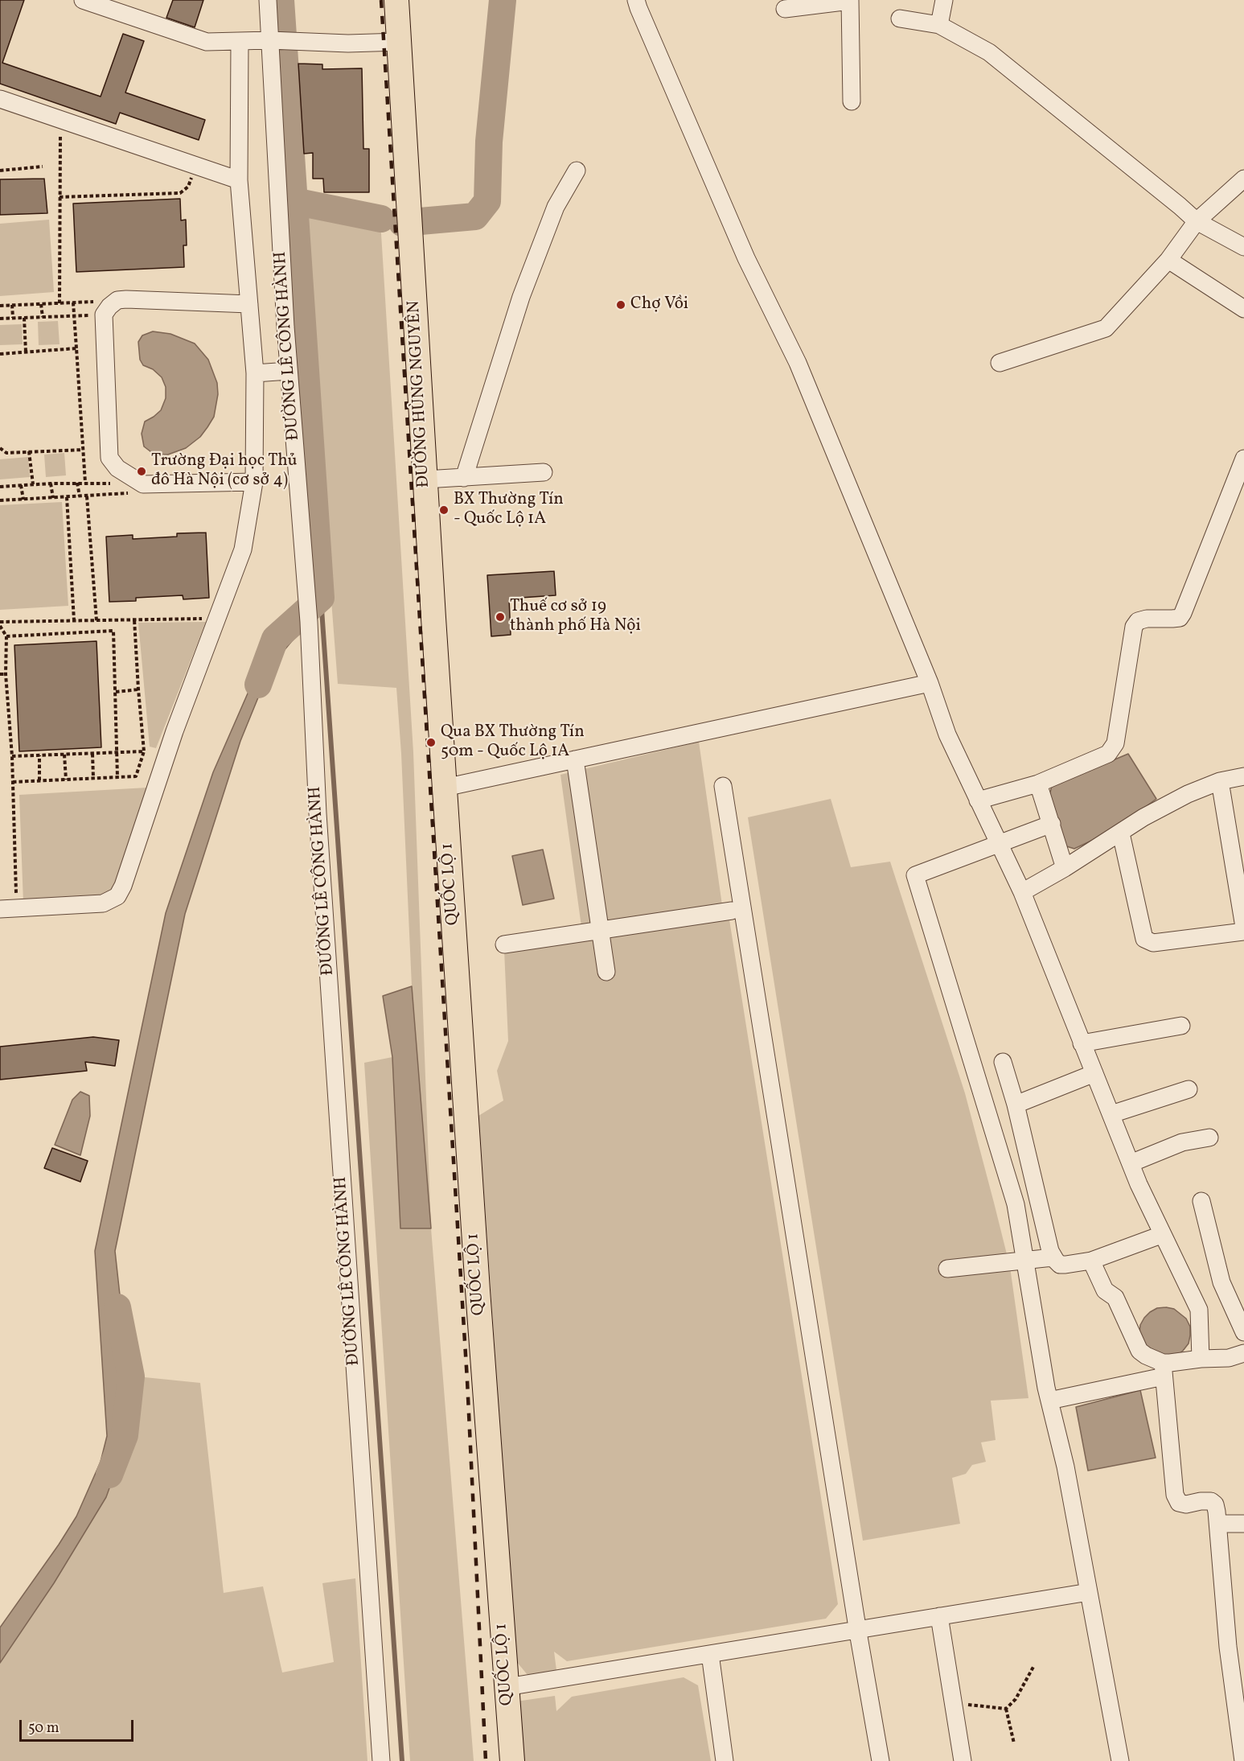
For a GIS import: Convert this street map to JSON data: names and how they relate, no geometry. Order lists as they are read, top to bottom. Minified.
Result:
{"streets":{"highway":["ĐƯỜNG HÙNG NGUYÊN","QUỐC LỘ 1"],"street":["ĐƯỜNG LÊ CÔNG HÀNH"]},"crossings":[["ĐƯỜNG HÙNG NGUYÊN","QUỐC LỘ 1"]],"places":["Chợ Vồi","Trường Đại học Thủ đô Hà Nội (cơ sở 4)","BX Thường Tín - Quốc Lộ 1A","Thuế cơ sở 19 thành phố Hà Nội","Qua BX Thường Tín 50m - Quốc Lộ 1A"],"scale_bar":"50 m"}
